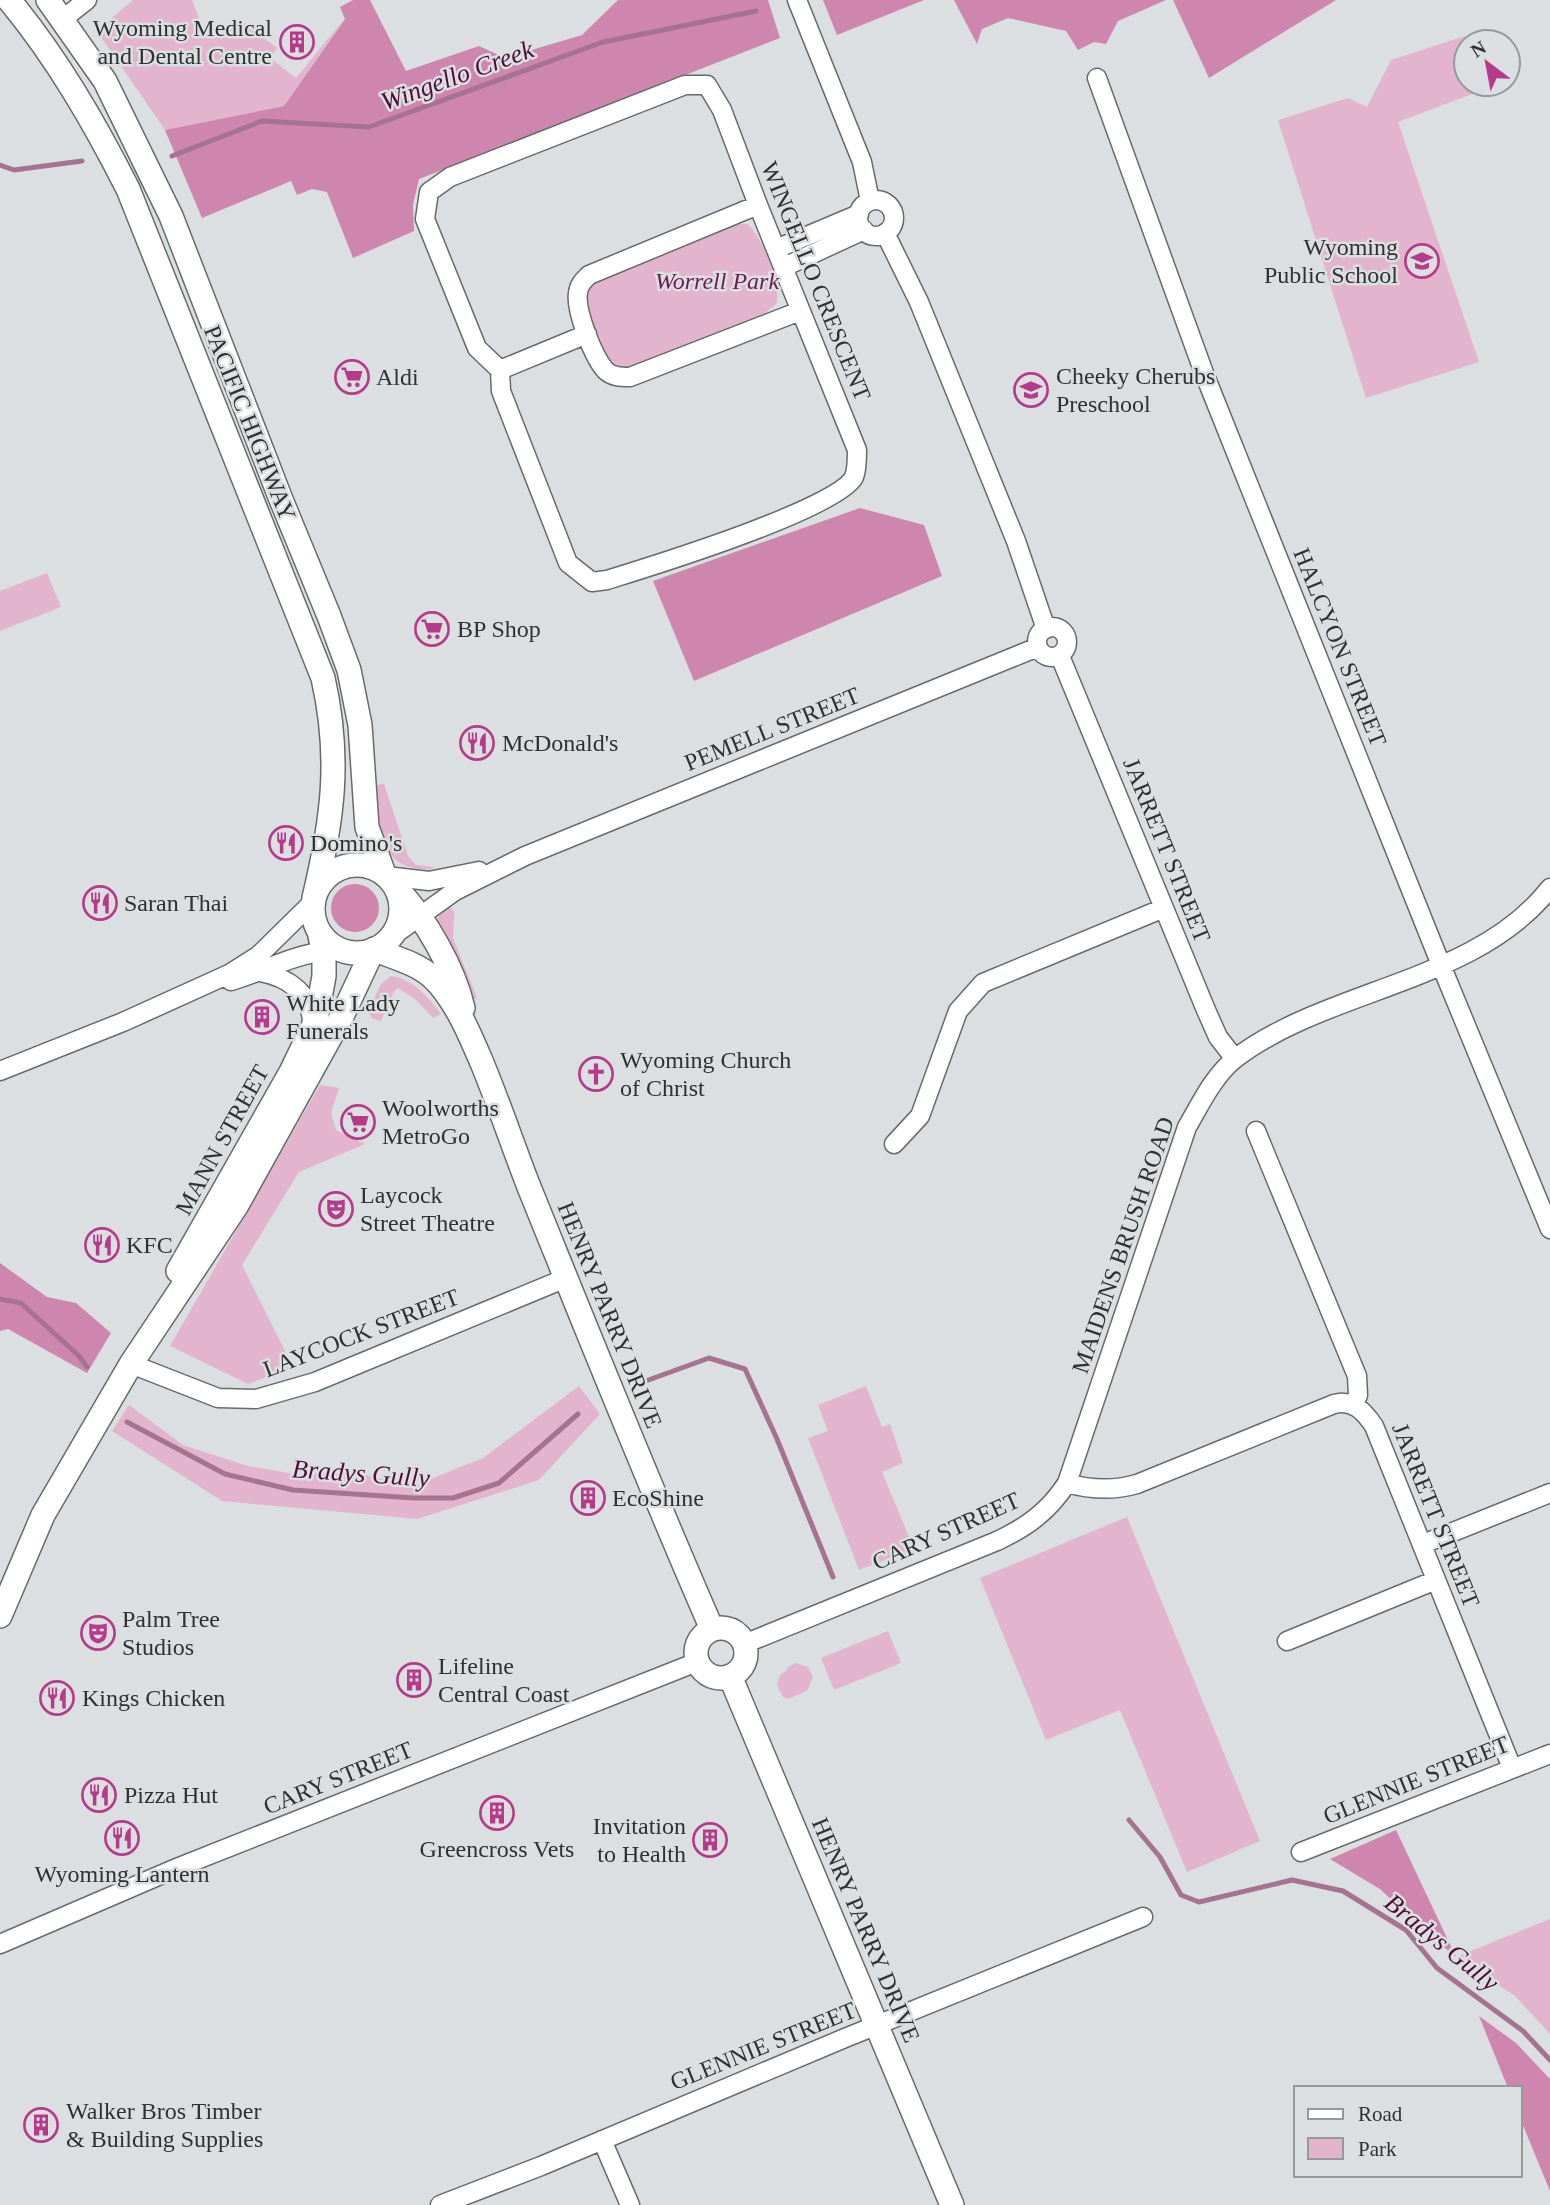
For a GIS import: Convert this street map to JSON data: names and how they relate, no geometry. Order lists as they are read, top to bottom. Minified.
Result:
{"streets":{"main road":["PACIFIC HIGHWAY","MANN STREET","HENRY PARRY DRIVE"],"street":["WINGELLO CRESCENT","HALCYON STREET","PEMELL STREET","JARRETT STREET","MAIDENS BRUSH ROAD","LAYCOCK STREET","CARY STREET","GLENNIE STREET"]},"crossings":[["PACIFIC HIGHWAY","PEMELL STREET"],["PACIFIC HIGHWAY","MANN STREET"],["PACIFIC HIGHWAY","HENRY PARRY DRIVE"],["HALCYON STREET","MAIDENS BRUSH ROAD"],["PEMELL STREET","JARRETT STREET"],["PEMELL STREET","MANN STREET"],["PEMELL STREET","HENRY PARRY DRIVE"],["JARRETT STREET","MAIDENS BRUSH ROAD"],["JARRETT STREET","GLENNIE STREET"],["MANN STREET","HENRY PARRY DRIVE"],["MANN STREET","LAYCOCK STREET"],["MAIDENS BRUSH ROAD","CARY STREET"],["HENRY PARRY DRIVE","LAYCOCK STREET"],["HENRY PARRY DRIVE","CARY STREET"],["HENRY PARRY DRIVE","GLENNIE STREET"]],"water":["Wingello Creek","Bradys Gully"],"parks":["Worrell Park"],"places":{"building":["Wyoming Medical and Dental Centre","White Lady Funerals","EcoShine","Lifeline Central Coast","Greencross Vets","Invitation to Health","Walker Bros Timber & Building Supplies"],"school or university":["Wyoming Public School","Cheeky Cherubs Preschool"],"supermarket":["Aldi","BP Shop","Woolworths MetroGo"],"restaurant":["McDonald's","Domino's","Saran Thai","KFC","Kings Chicken","Pizza Hut","Wyoming Lantern"],"church":["Wyoming Church of Christ"],"theatre":["Laycock Street Theatre","Palm Tree Studios"]},"legend":["Road","Park"],"north":"top left"}
